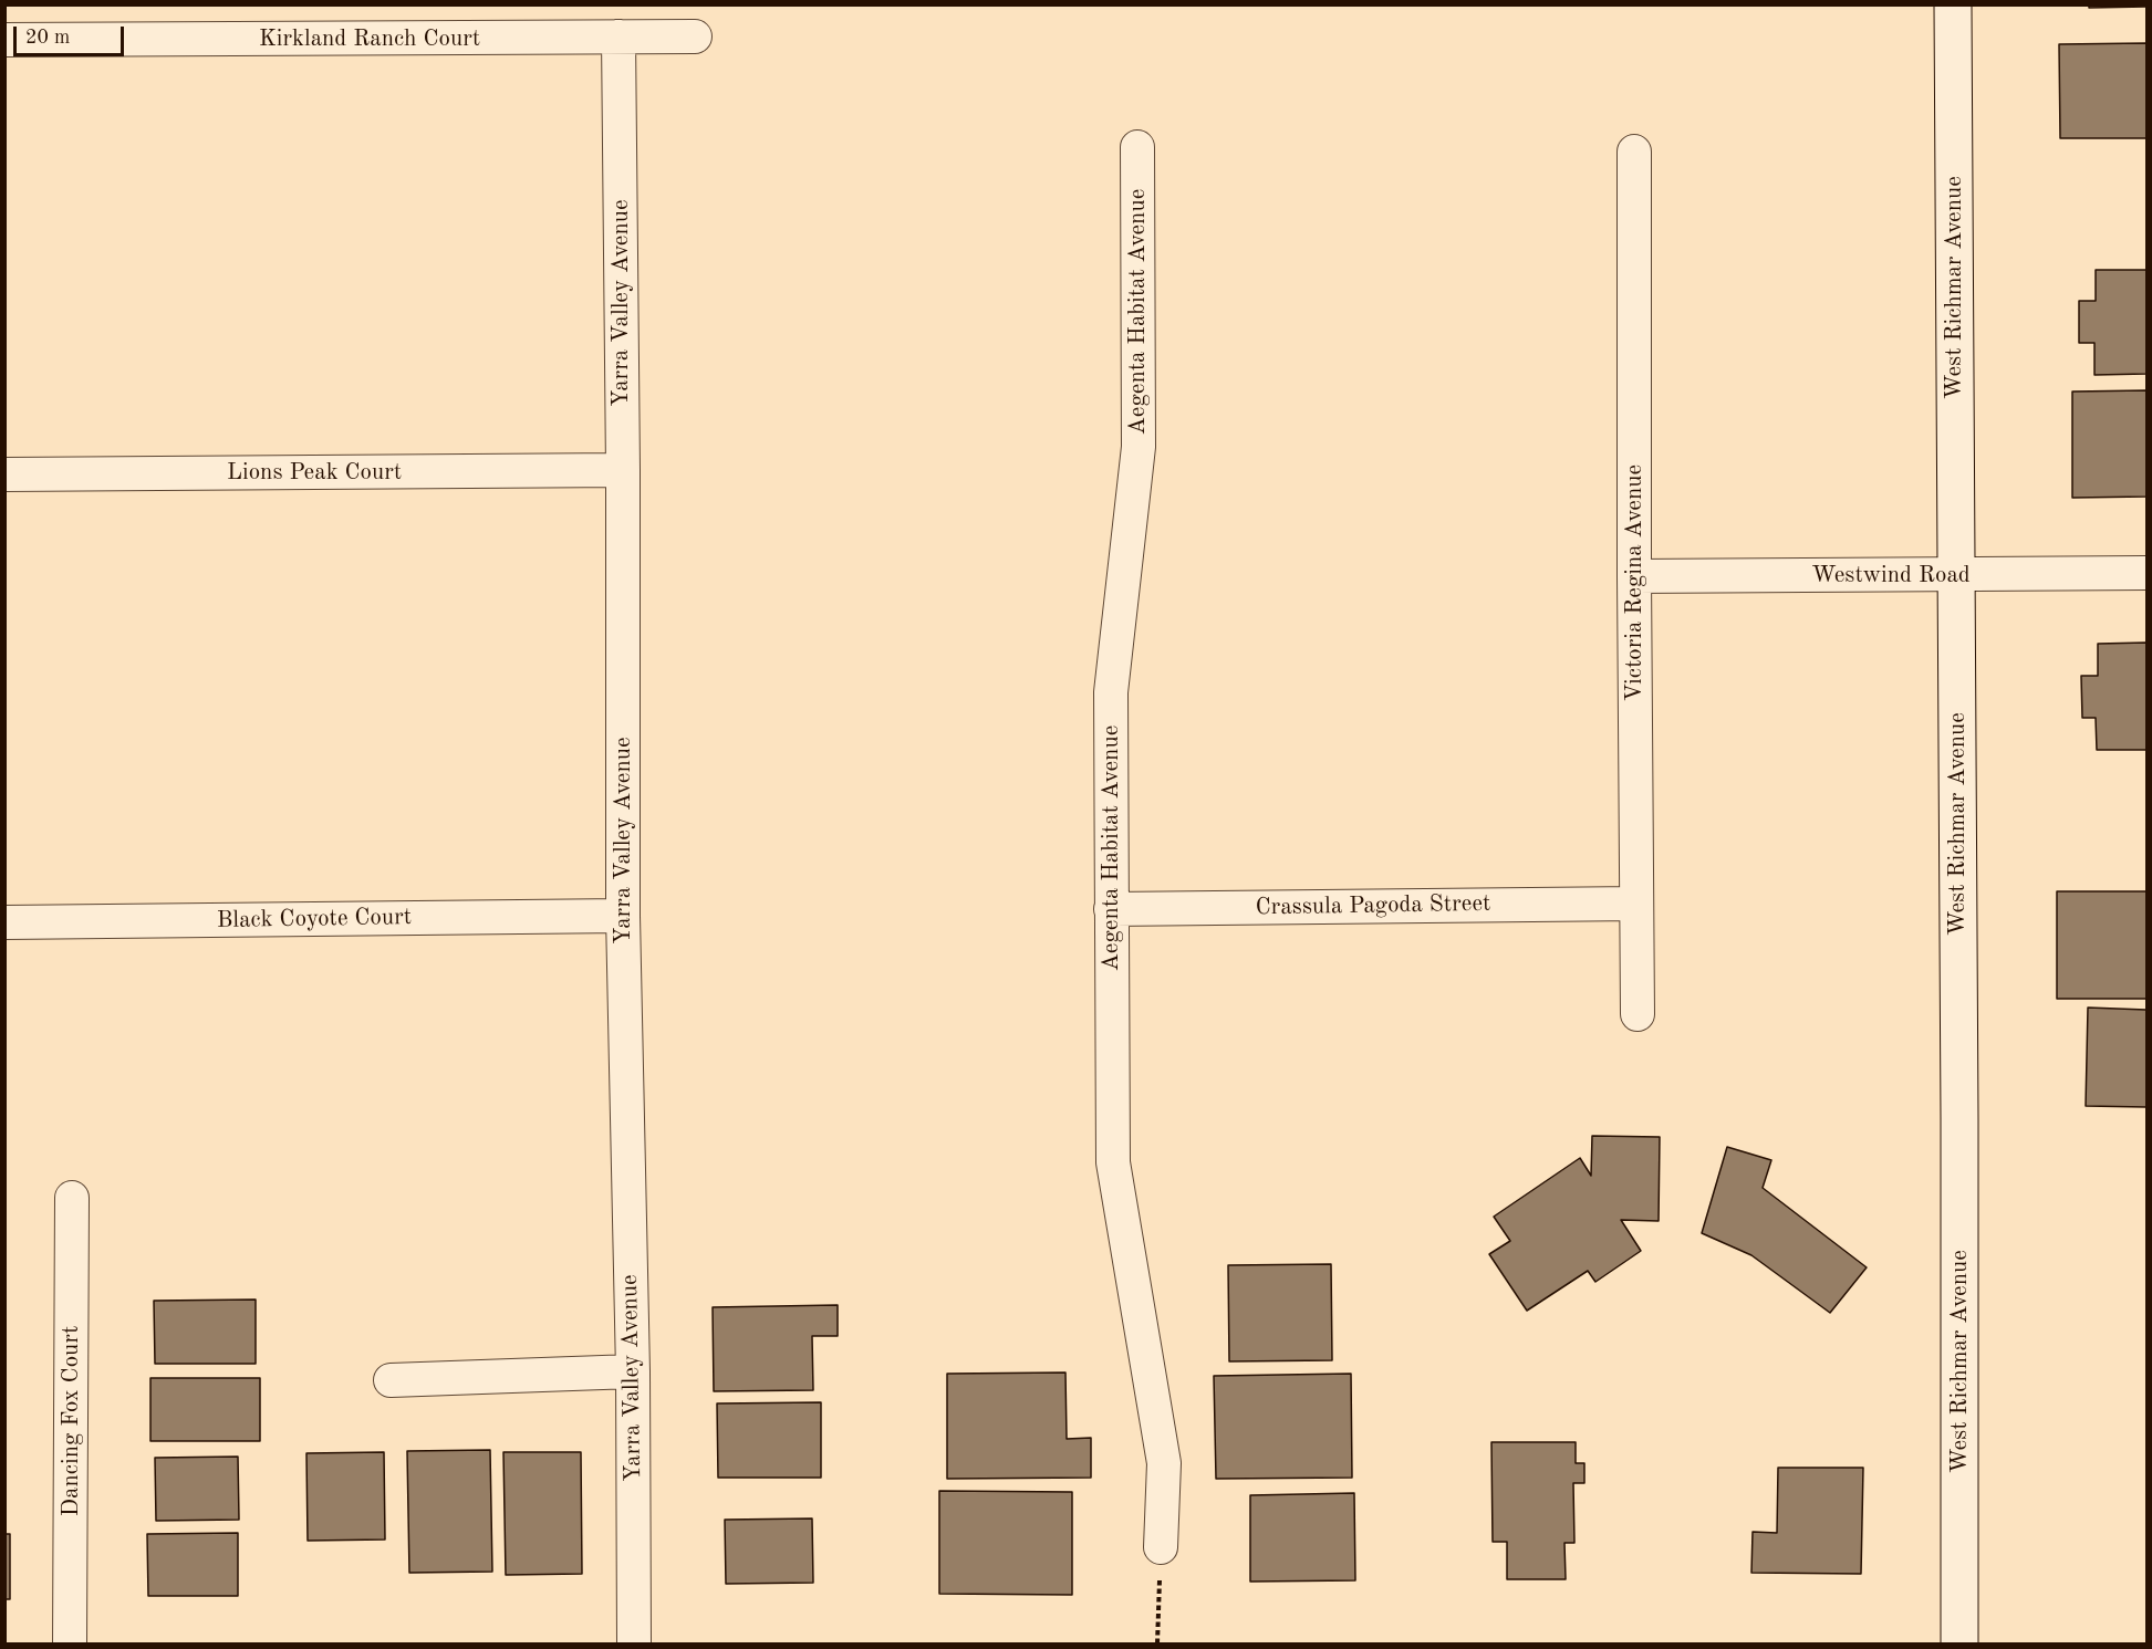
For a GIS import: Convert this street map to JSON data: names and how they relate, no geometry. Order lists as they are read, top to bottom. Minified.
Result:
{"streets":{"street":["Kirkland Ranch Court","West Richmar Avenue","Yarra Valley Avenue","Aegenta Habitat Avenue","Lions Peak Court","Westwind Road","Victoria Regina Avenue","Crassula Pagoda Street","Black Coyote Court","Dancing Fox Court"]},"crossings":[["Kirkland Ranch Court","Yarra Valley Avenue"],["West Richmar Avenue","Westwind Road"],["Yarra Valley Avenue","Lions Peak Court"],["Yarra Valley Avenue","Black Coyote Court"],["Aegenta Habitat Avenue","Crassula Pagoda Street"],["Westwind Road","Victoria Regina Avenue"],["Victoria Regina Avenue","Crassula Pagoda Street"]],"scale_bar":"20 m"}
